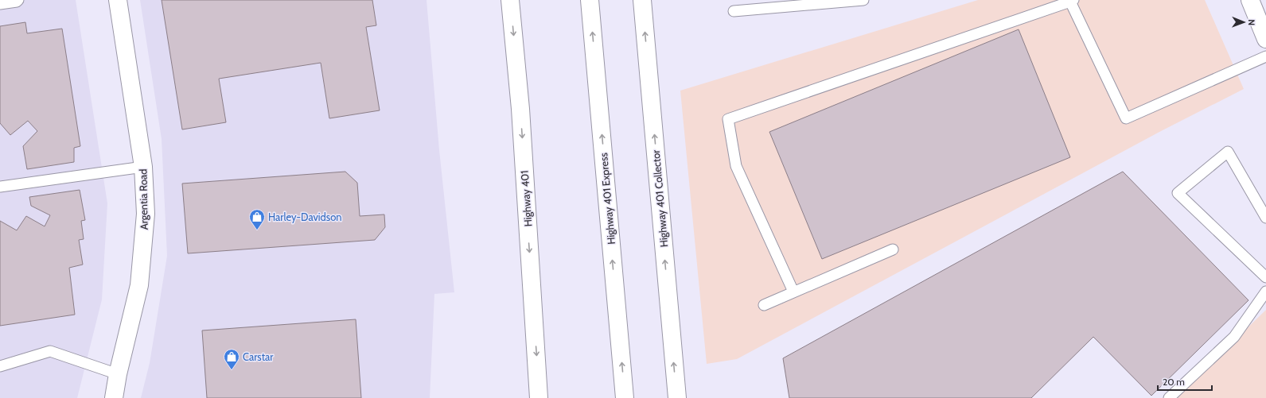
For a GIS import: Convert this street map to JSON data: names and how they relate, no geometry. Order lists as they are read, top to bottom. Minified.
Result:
{"streets":{"main road":["Highway 401","Highway 401 Express","Highway 401 Collector","Argentia Road"]},"one_way":["Highway 401","Highway 401 Express","Highway 401 Collector"],"places":{"shop":["Harley-Davidson","Carstar"]},"scale_bar":"20 m","north":"right"}
